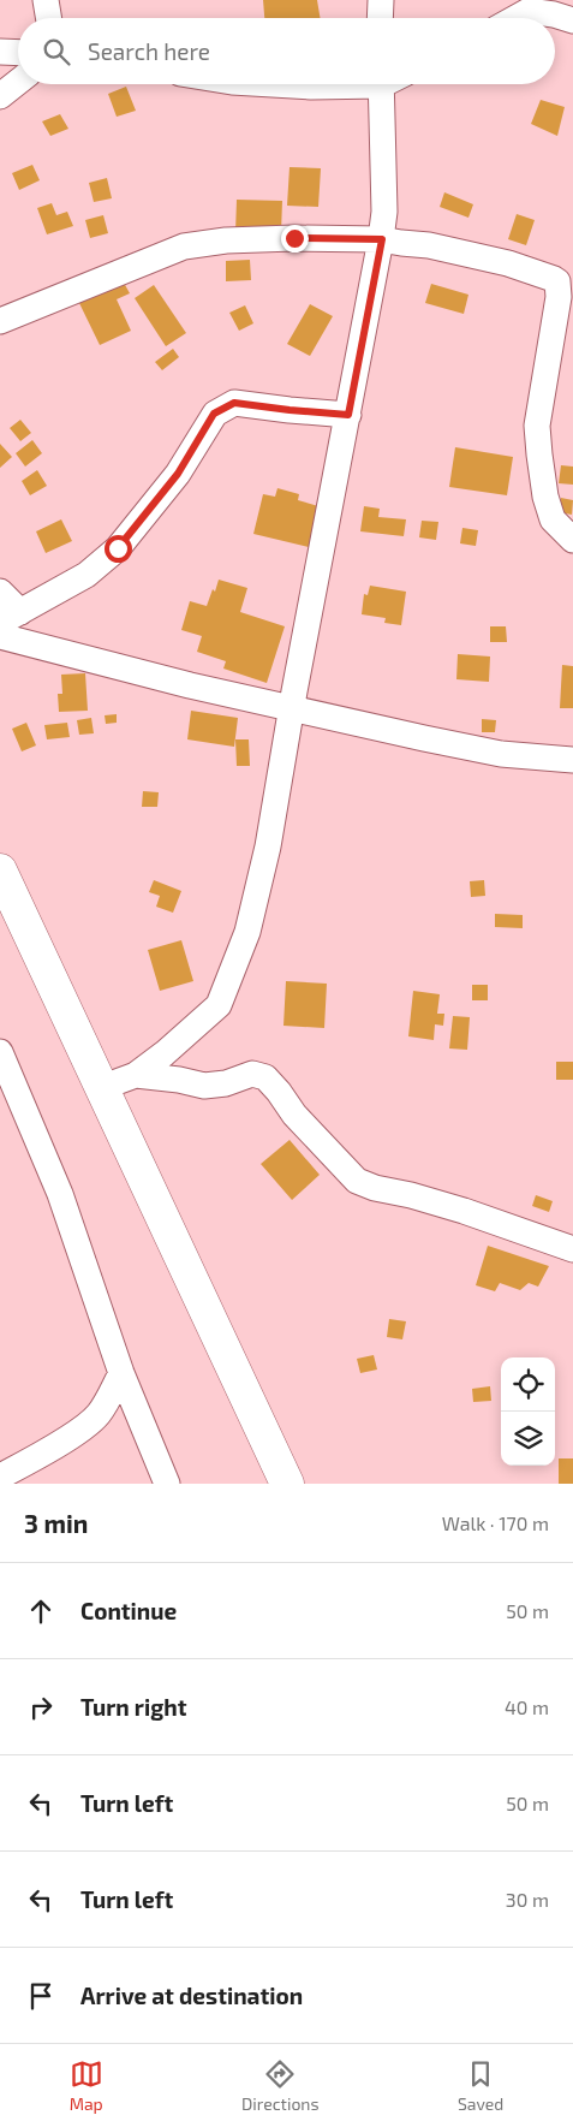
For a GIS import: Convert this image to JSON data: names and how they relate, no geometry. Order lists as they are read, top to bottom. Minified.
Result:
{"page":{"search":"Search here","heading":["3 min","Walk · 170 m"],"list":[["Continue","50 m"],["Turn right","40 m"],["Turn left","50 m"],["Turn left","30 m"],"Arrive at destination"],"nav":["Map","Directions","Saved"]}}
